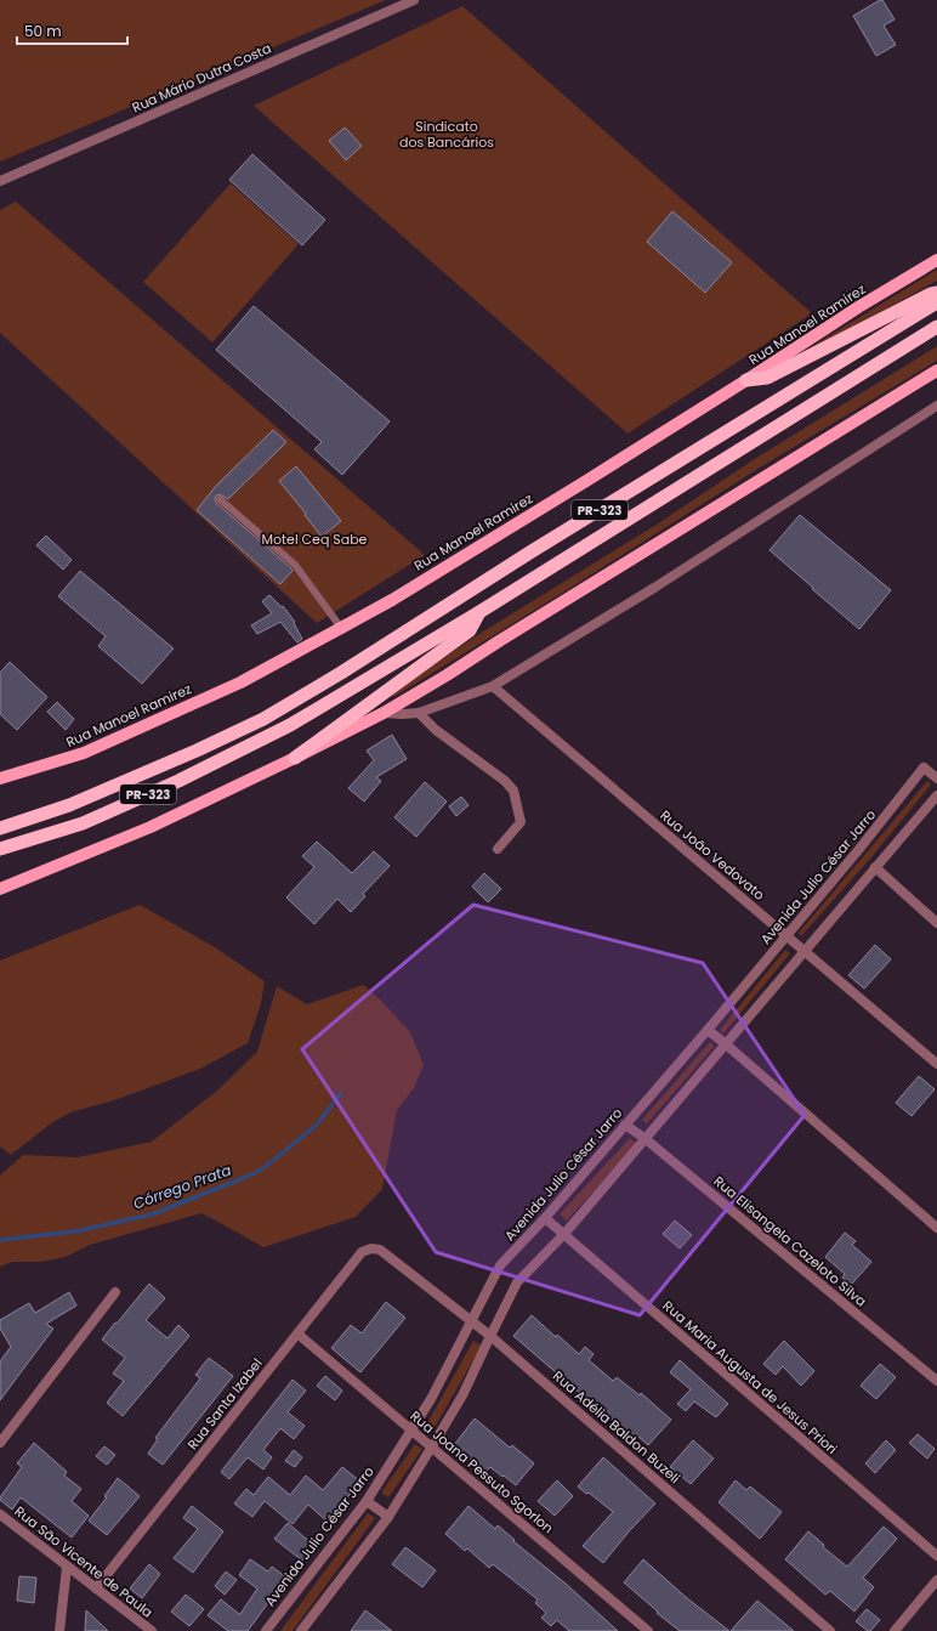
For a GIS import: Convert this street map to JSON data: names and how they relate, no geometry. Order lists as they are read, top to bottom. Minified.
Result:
{"streets":{"highway":["PR-323"],"main road":["Rua Manoel Ramirez"],"street":["Rua Mário Dutra Costa","Rua João Vedovato","Avenida Julio César Jarro","Rua Elisangela Cazeloto Silva","Rua Maria Augusta de Jesus Priori","Rua Santa Izabel","Rua Adélia Baldon Buzeli","Rua Joana Pessuto Sgorlon","Rua São Vicente de Paula"]},"crossings":[["Rua João Vedovato","Avenida Julio César Jarro"],["Avenida Julio César Jarro","Rua Elisangela Cazeloto Silva"],["Avenida Julio César Jarro","Rua Maria Augusta de Jesus Priori"],["Avenida Julio César Jarro","Rua Adélia Baldon Buzeli"],["Avenida Julio César Jarro","Rua Joana Pessuto Sgorlon"],["Rua Santa Izabel","Rua Adélia Baldon Buzeli"],["Rua Santa Izabel","Rua Joana Pessuto Sgorlon"],["Rua Santa Izabel","Rua São Vicente de Paula"]],"water":["Córrego Prata"],"parks":["Sindicato dos Bancários","Motel Ceq Sabe"],"scale_bar":"50 m"}
